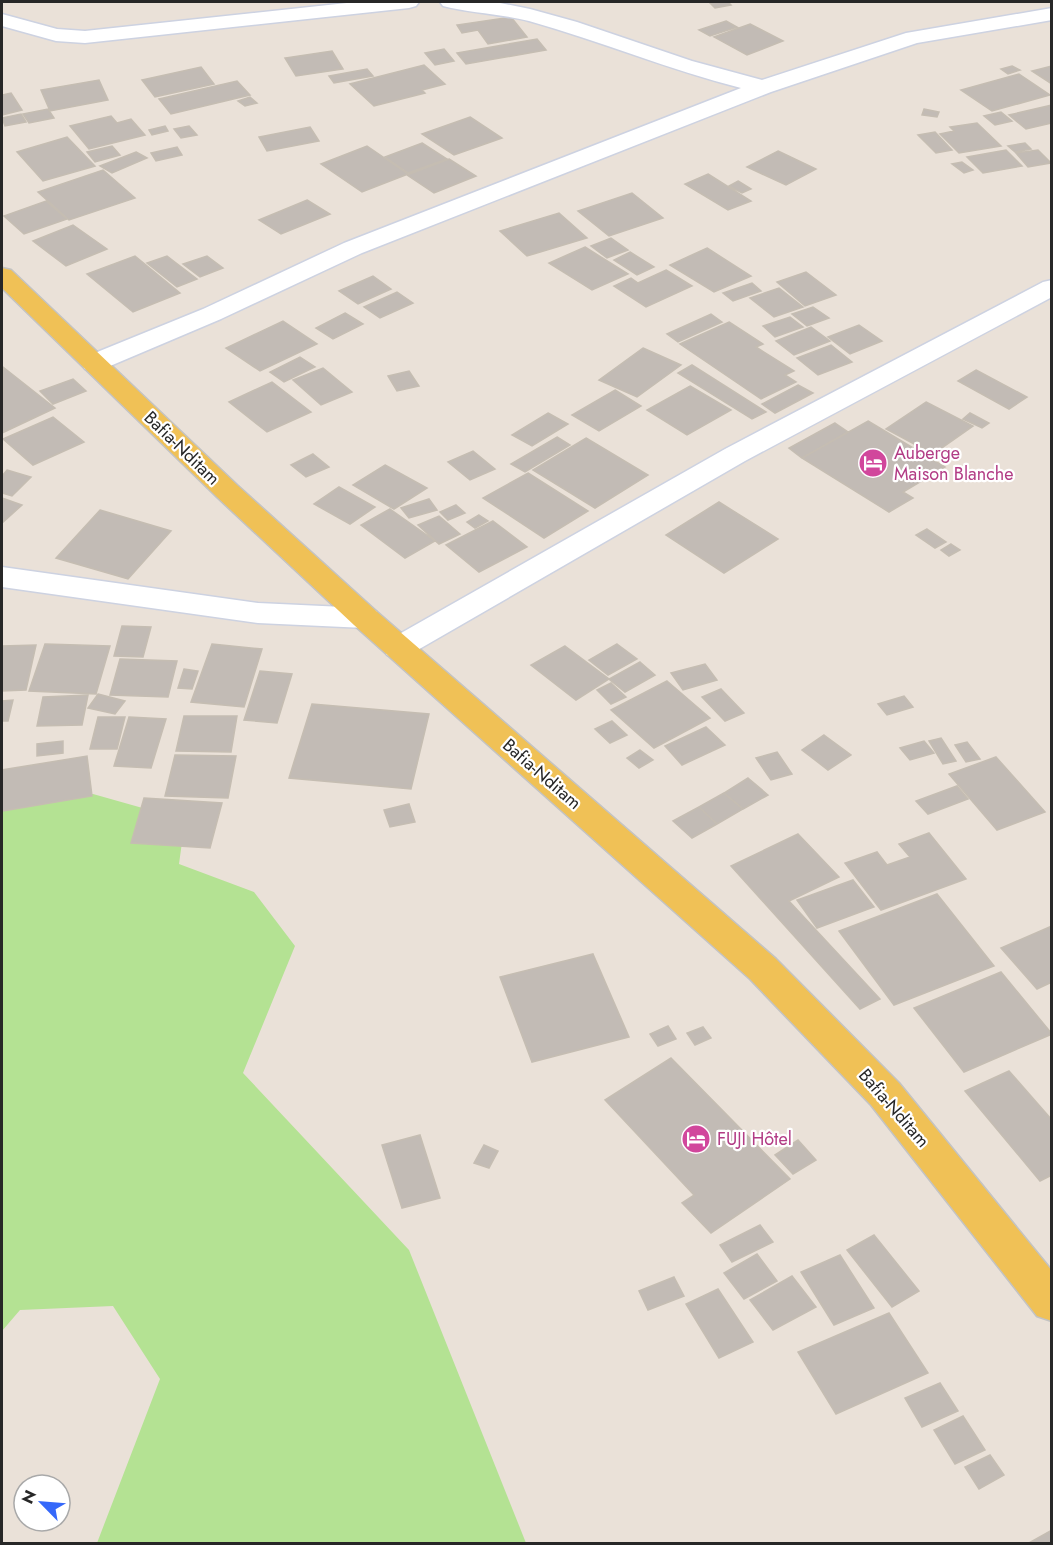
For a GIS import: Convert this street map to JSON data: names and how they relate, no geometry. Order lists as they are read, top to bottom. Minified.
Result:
{"streets":{"main road":["Bafia-Nditam"]},"places":{"hotel":["Auberge Maison Blanche","FUJI Hôtel"]},"north":"top left"}
